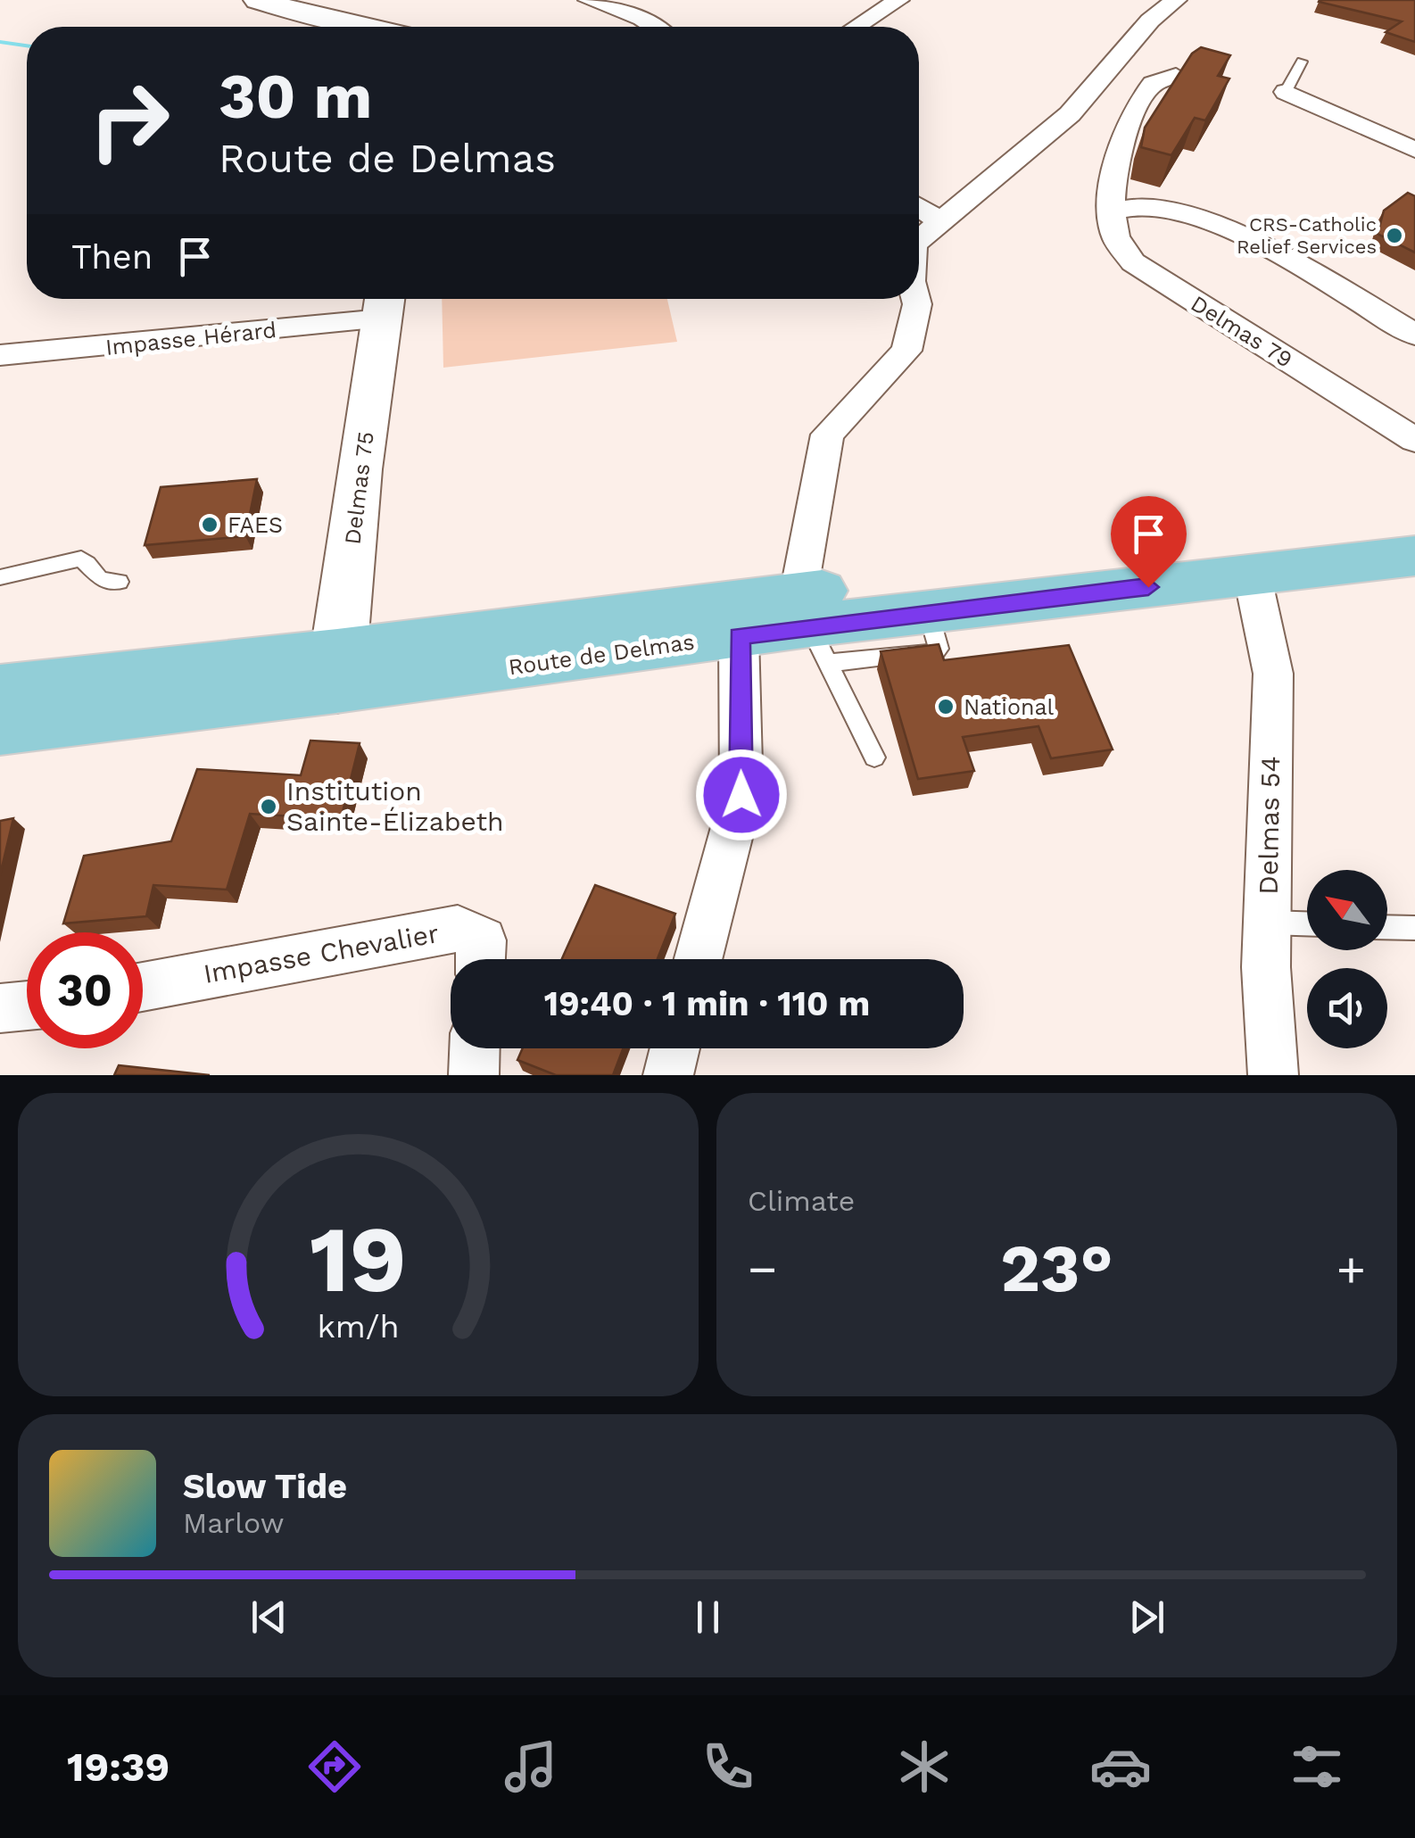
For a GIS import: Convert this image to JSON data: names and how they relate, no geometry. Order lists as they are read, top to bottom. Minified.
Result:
{"streets":{"main road":["Route de Delmas"],"street":["Delmas 79","Impasse Hérard","Delmas 75","Delmas 54","Impasse Chevalier"]},"crossings":[["Impasse Hérard","Delmas 75"],["Delmas 75","Route de Delmas"],["Route de Delmas","Delmas 54"]],"places":["CRS-Catholic Relief Services","FAES","National","Institution Sainte-Élizabeth"],"north":"top left","page":{"turn":["30 m","Route de Delmas"],"then":"Then","limit":"30","trip":"19:40 · 1 min · 110 m","tile":"Climate","heat":["−","23°","+"],"song":["Slow Tide","Marlow"],"tabs":"19:39","gauge":["19","km/h"]}}
